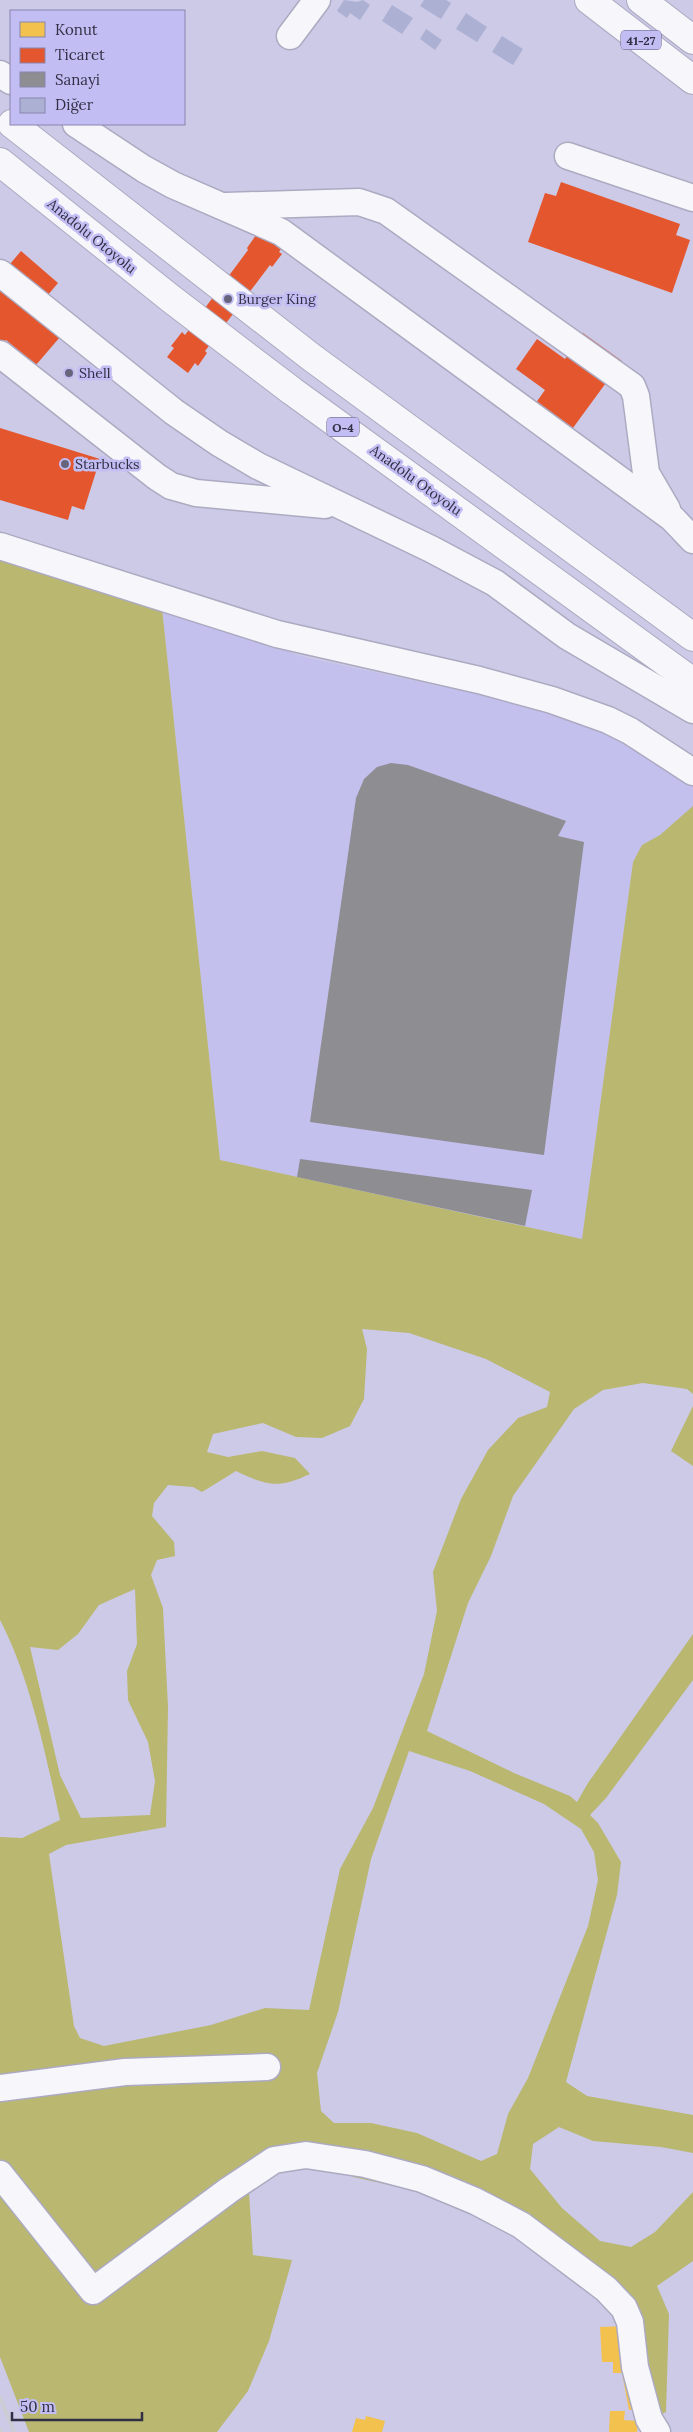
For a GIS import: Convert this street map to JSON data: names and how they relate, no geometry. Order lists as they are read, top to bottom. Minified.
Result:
{"streets":{"highway":["41-27","Anadolu Otoyolu","O-4"]},"places":["Burger King","Shell","Starbucks"],"legend":["Konut","Ticaret","Sanayi","Diğer"],"scale_bar":"50 m"}
